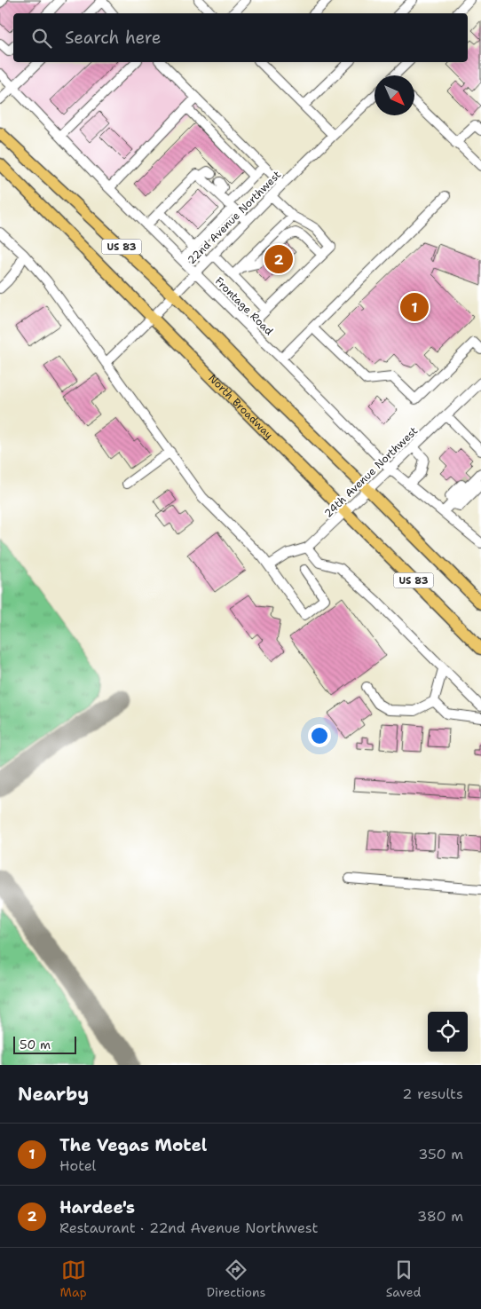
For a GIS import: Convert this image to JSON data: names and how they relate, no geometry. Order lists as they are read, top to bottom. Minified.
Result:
{"streets":{"main road":["US 83","North Broadway"],"street":["22nd Avenue Northwest","Frontage Road","24th Avenue Northwest"]},"crossings":[["22nd Avenue Northwest","US 83"],["22nd Avenue Northwest","Frontage Road"],["22nd Avenue Northwest","North Broadway"],["US 83","24th Avenue Northwest"],["Frontage Road","24th Avenue Northwest"],["North Broadway","24th Avenue Northwest"]],"scale_bar":"50 m","north":"bottom right","page":{"search":"Search here","pins":["2","1"],"scale":"50 m","heading":["Nearby","2 results"],"list":[{"mark":"1","name":"The Vegas Motel","note":"Hotel","value":"350 m"},{"mark":"2","name":"Hardee's","note":"Restaurant · 22nd Avenue Northwest","value":"380 m"}],"nav":["Map","Directions","Saved"]}}
